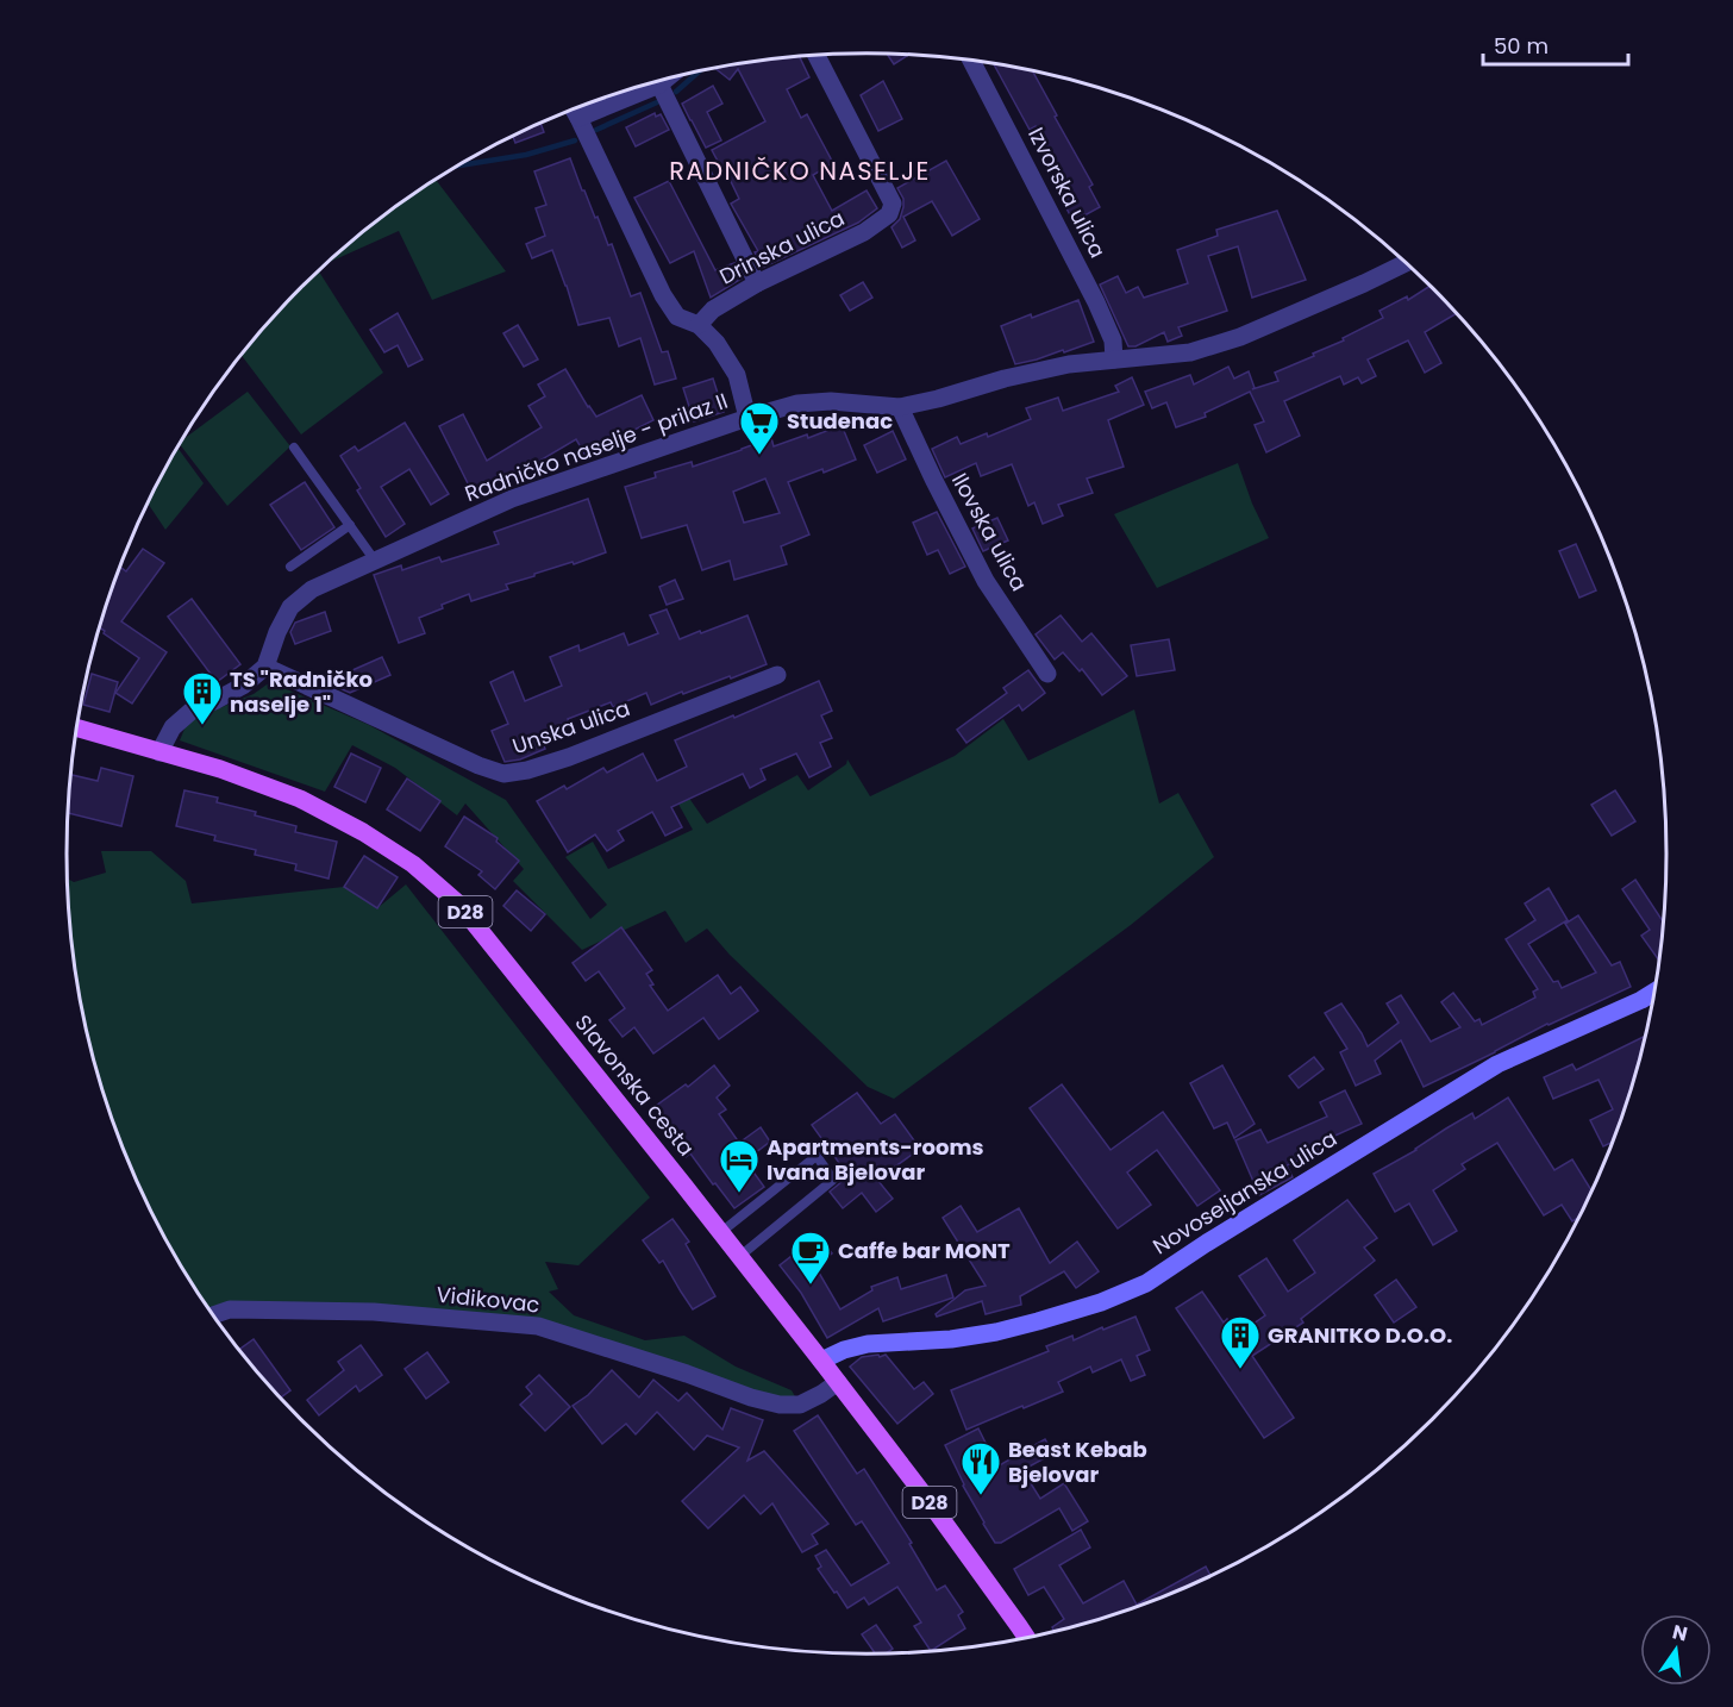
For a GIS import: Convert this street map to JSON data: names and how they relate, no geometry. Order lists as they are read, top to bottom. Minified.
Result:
{"streets":{"main road":["D28","Slavonska cesta","Novoseljanska ulica"],"street":["Izvorska ulica","Drinska ulica","Radničko naselje - prilaz II","Ilovska ulica","Unska ulica","Vidikovac"]},"crossings":[["Izvorska ulica","Radničko naselje - prilaz II"],["Radničko naselje - prilaz II","Ilovska ulica"],["Radničko naselje - prilaz II","Unska ulica"],["Slavonska cesta","Novoseljanska ulica"],["Slavonska cesta","Vidikovac"]],"districts":["RADNIČKO NASELJE"],"places":{"supermarket":["Studenac"],"building":["TS \"Radničko naselje 1\"","GRANITKO D.O.O."],"hotel":["Apartments-rooms Ivana Bjelovar"],"cafe":["Caffe bar MONT"],"restaurant":["Beast Kebab Bjelovar"]},"scale_bar":"50 m","north":"top"}
